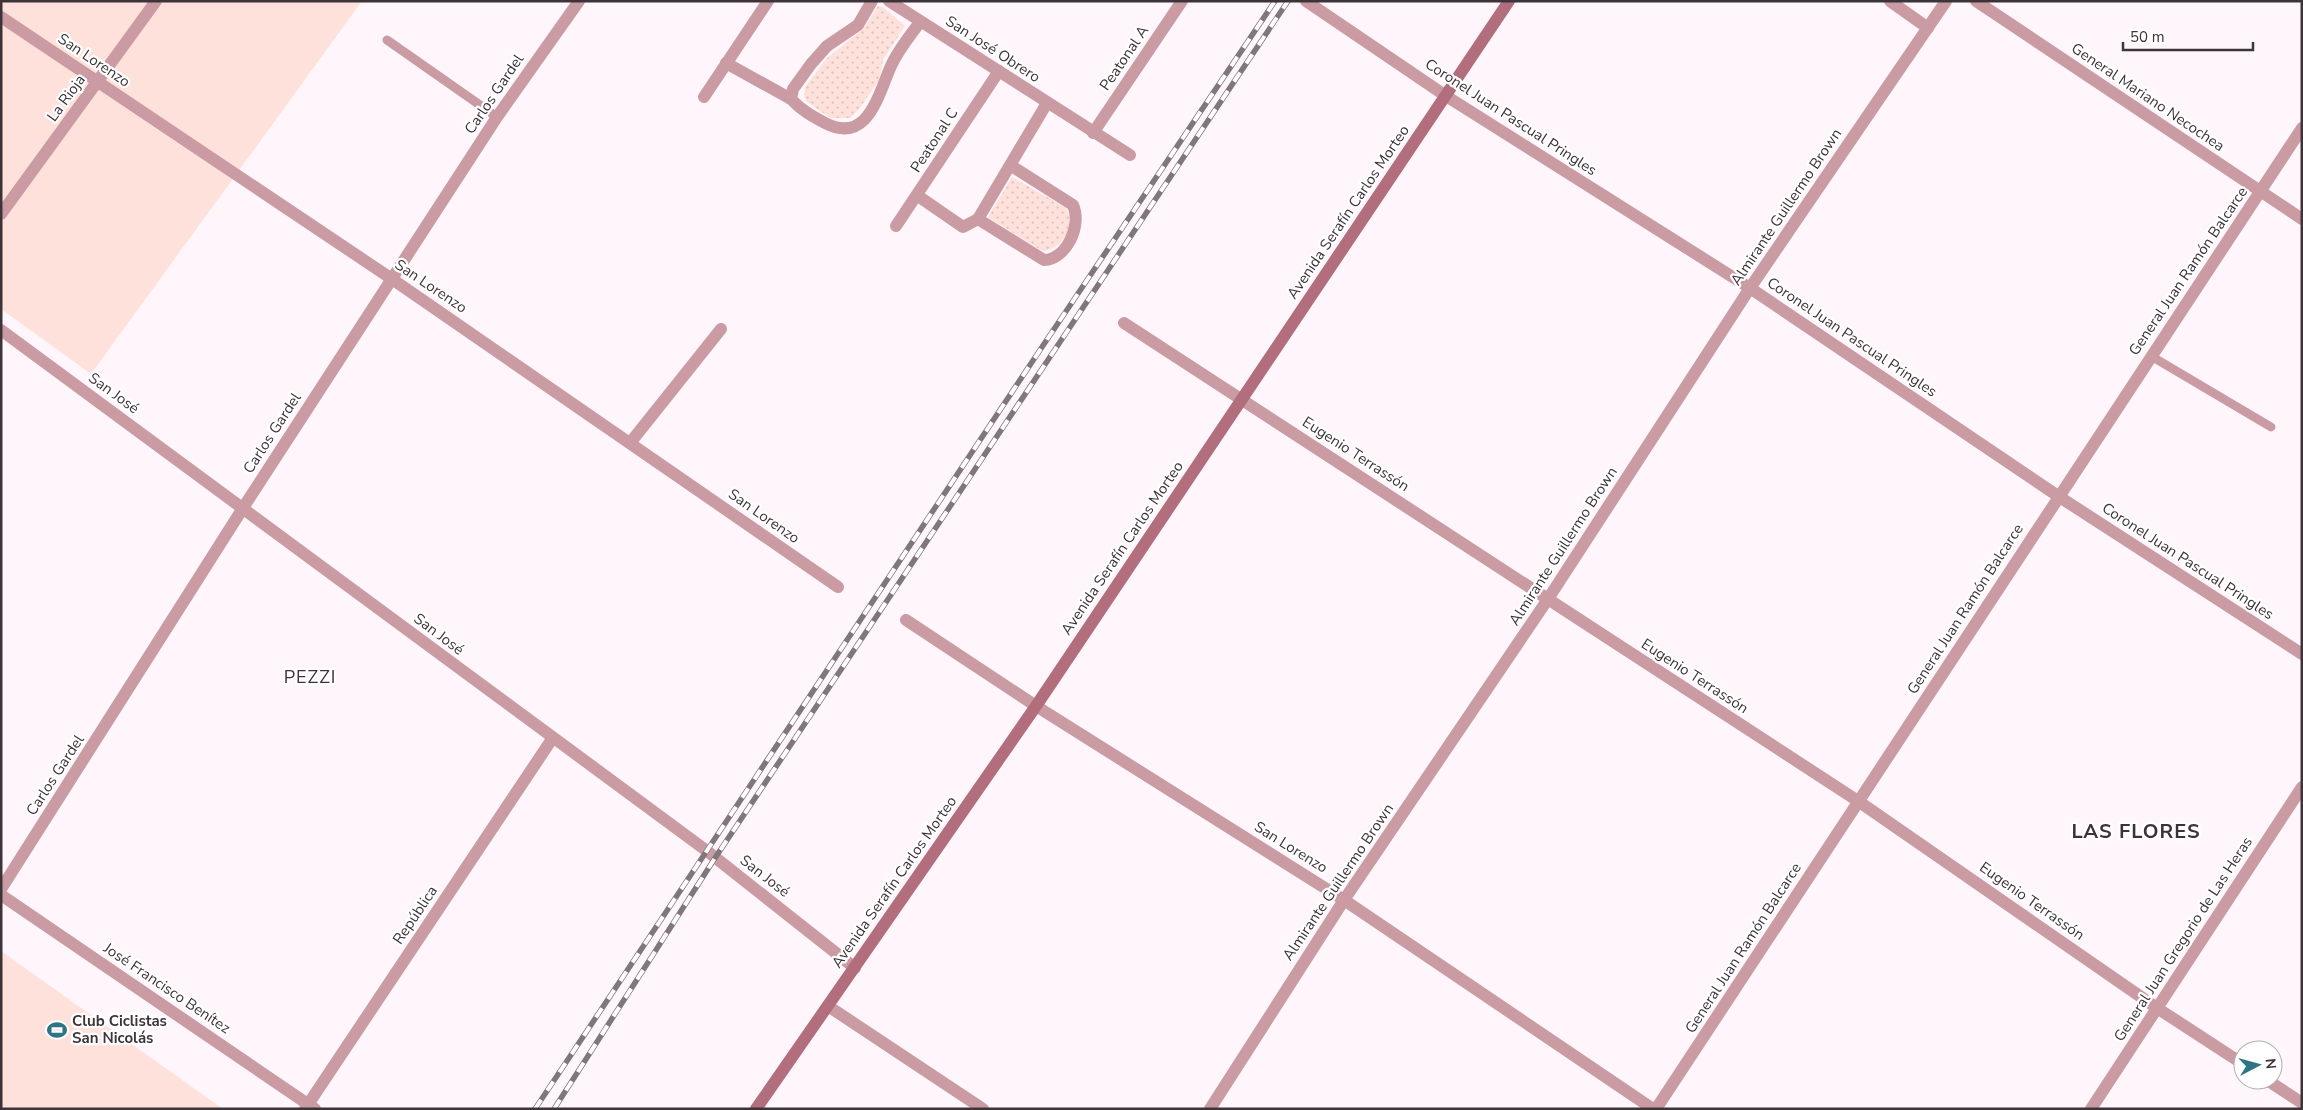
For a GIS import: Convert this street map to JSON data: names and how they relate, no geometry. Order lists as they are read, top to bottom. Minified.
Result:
{"streets":{"main road":["Avenida Serafín Carlos Morteo"],"street":["San José Obrero","Peatonal A","San Lorenzo","Carlos Gardel","General Mariano Necochea","La Rioja","Coronel Juan Pascual Pringles","Peatonal C","Almirante Guillermo Brown","General Juan Ramón Balcarce","San José","Eugenio Terrassón","República","General Juan Gregorio de Las Heras","José Francisco Benítez"]},"crossings":[["San José Obrero","Peatonal A"],["San José Obrero","Peatonal C"],["San Lorenzo","Carlos Gardel"],["San Lorenzo","La Rioja"],["San Lorenzo","Almirante Guillermo Brown"],["San Lorenzo","Avenida Serafín Carlos Morteo"],["San Lorenzo","General Juan Ramón Balcarce"],["Carlos Gardel","San José"],["General Mariano Necochea","General Juan Ramón Balcarce"],["Coronel Juan Pascual Pringles","Almirante Guillermo Brown"],["Coronel Juan Pascual Pringles","Avenida Serafín Carlos Morteo"],["Coronel Juan Pascual Pringles","General Juan Ramón Balcarce"],["Almirante Guillermo Brown","Eugenio Terrassón"],["Avenida Serafín Carlos Morteo","San José"],["Avenida Serafín Carlos Morteo","Eugenio Terrassón"],["General Juan Ramón Balcarce","Eugenio Terrassón"],["San José","República"],["Eugenio Terrassón","General Juan Gregorio de Las Heras"],["República","José Francisco Benítez"]],"districts":["PEZZI","LAS FLORES"],"places":{"sports":["Club Ciclistas San Nicolás"]},"scale_bar":"50 m","north":"right"}
